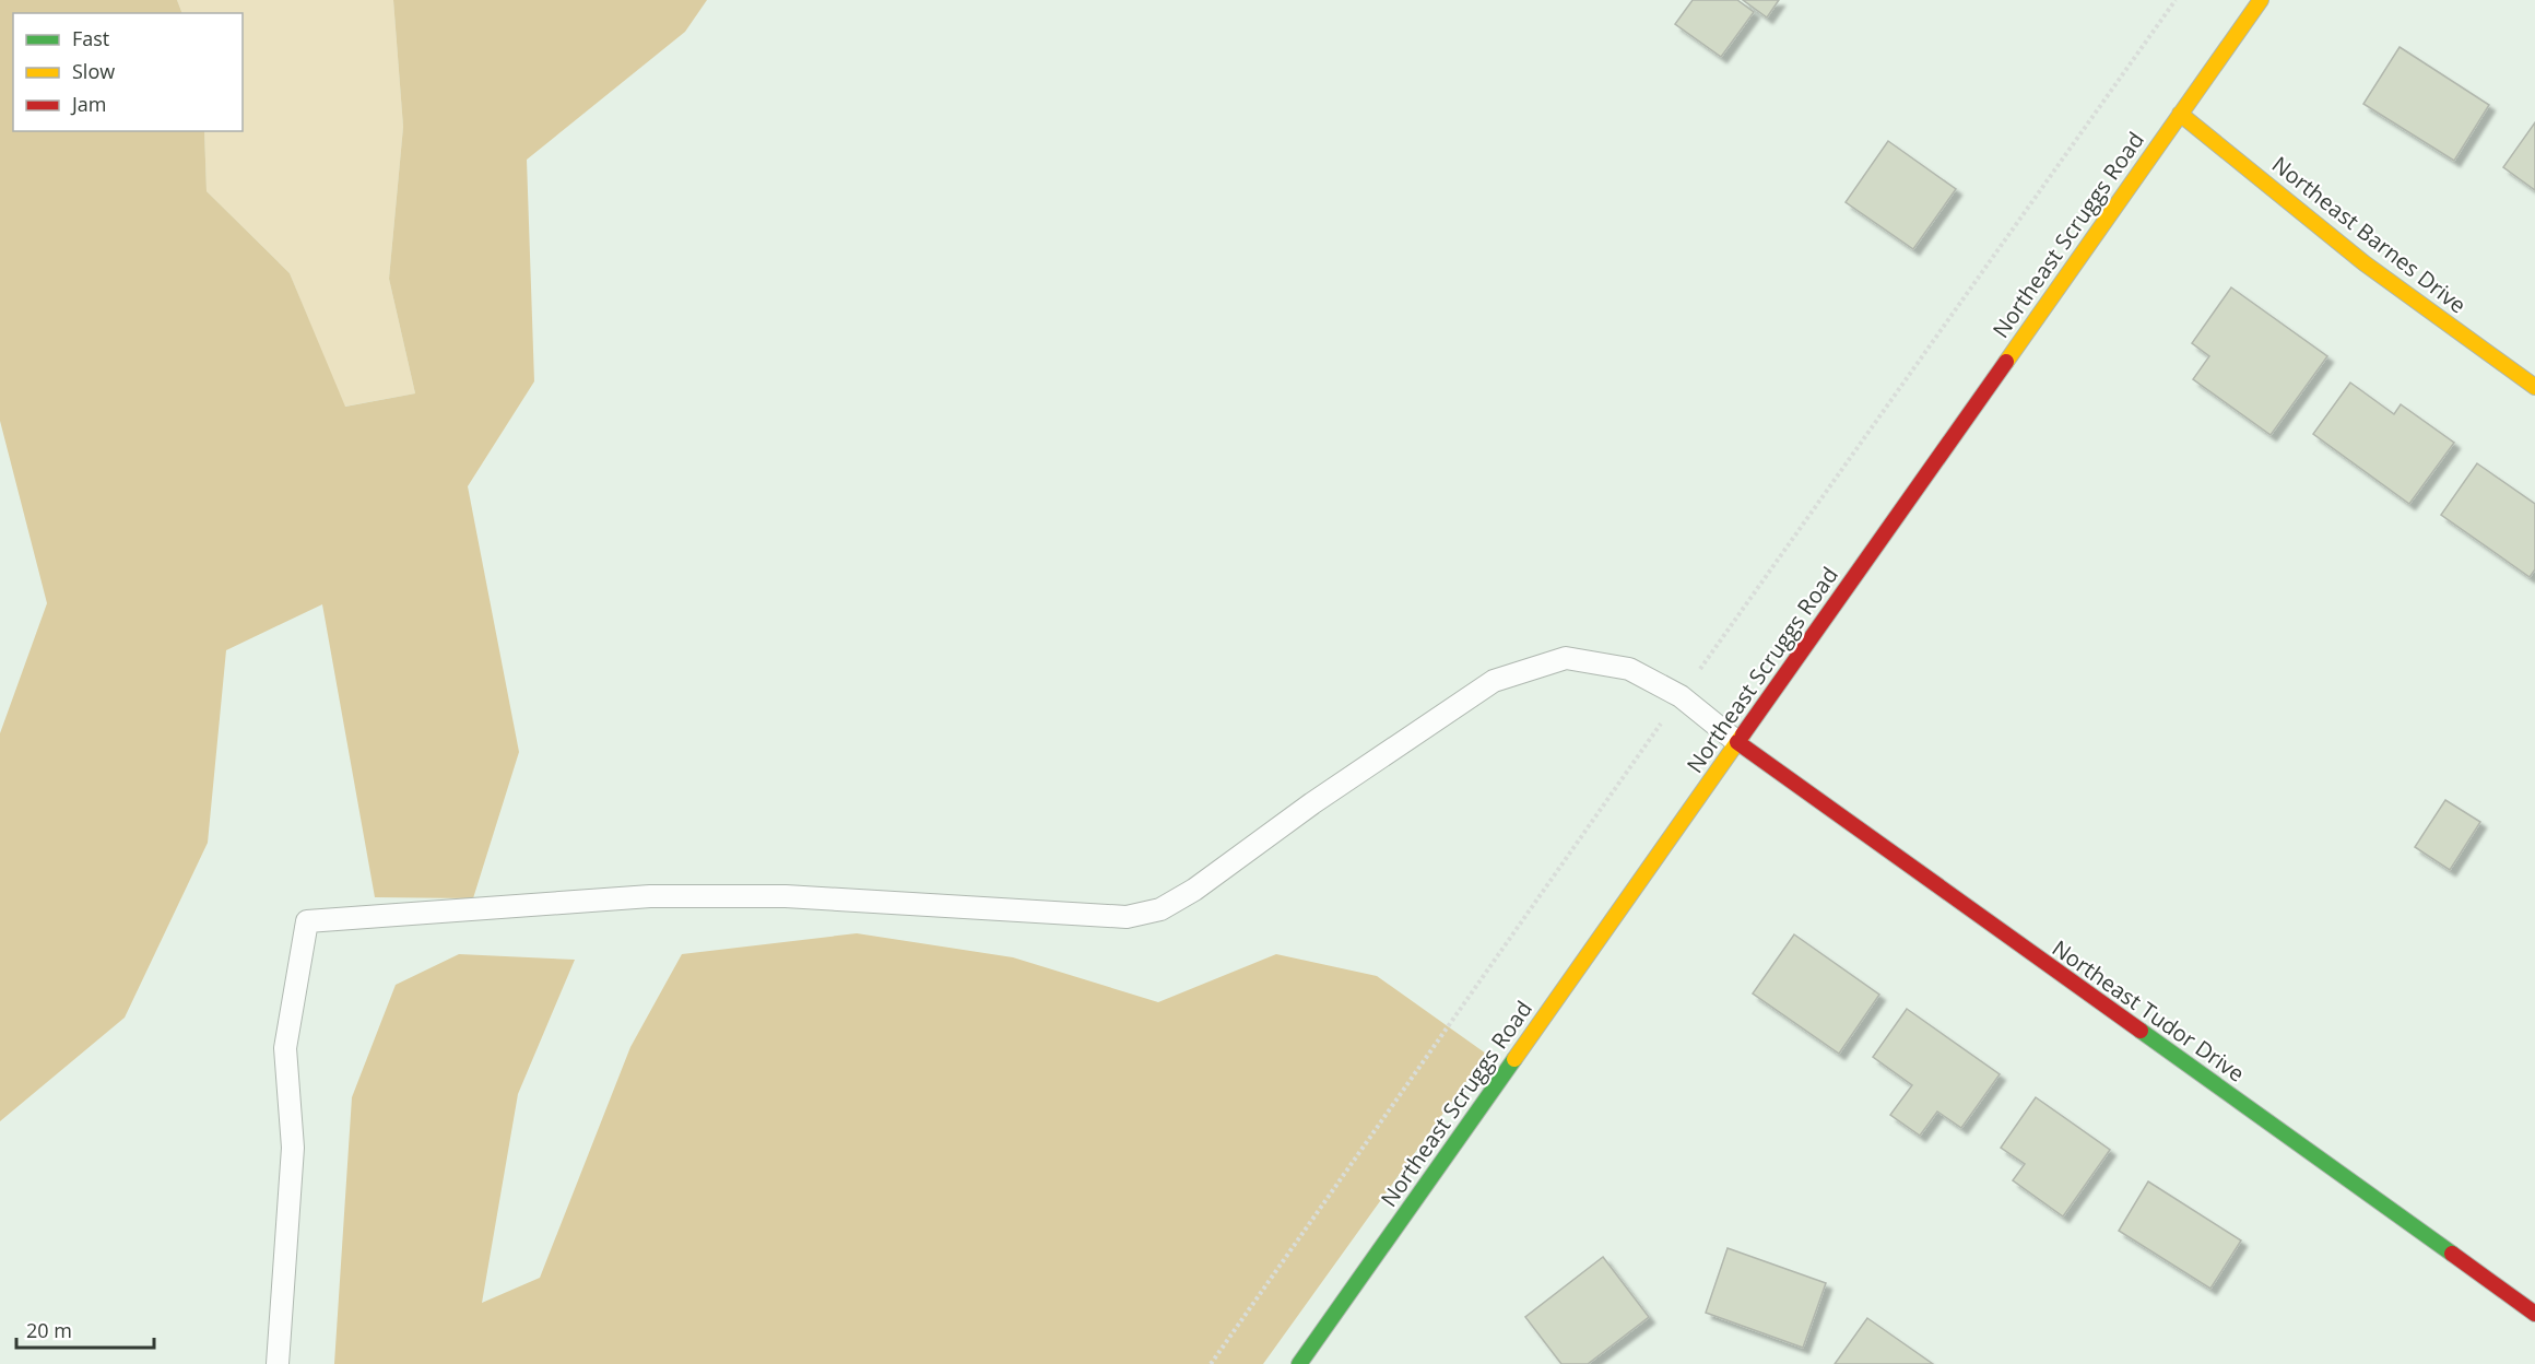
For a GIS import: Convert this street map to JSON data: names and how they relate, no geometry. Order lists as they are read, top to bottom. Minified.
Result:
{"streets":{"street":["Northeast Scruggs Road","Northeast Barnes Drive","Northeast Tudor Drive"]},"crossings":[["Northeast Scruggs Road","Northeast Barnes Drive"],["Northeast Scruggs Road","Northeast Tudor Drive"]],"legend":["Fast","Slow","Jam"],"scale_bar":"20 m"}
